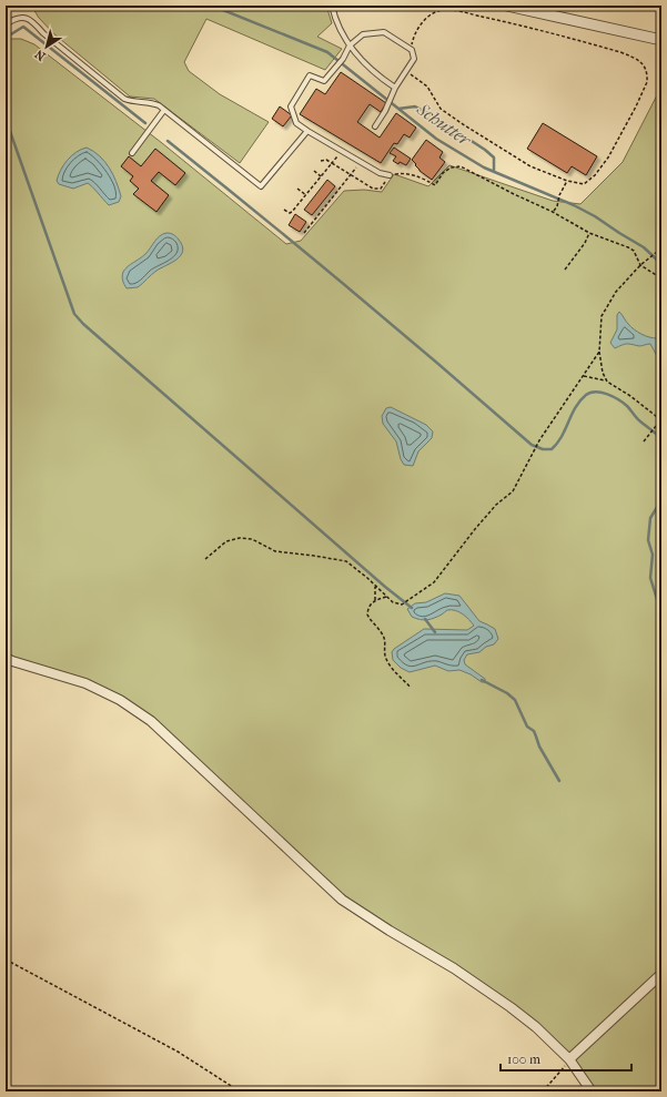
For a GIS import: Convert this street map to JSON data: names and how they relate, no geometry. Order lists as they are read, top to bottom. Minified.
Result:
{"water":["Schutter"],"scale_bar":"100 m","north":"bottom left"}
